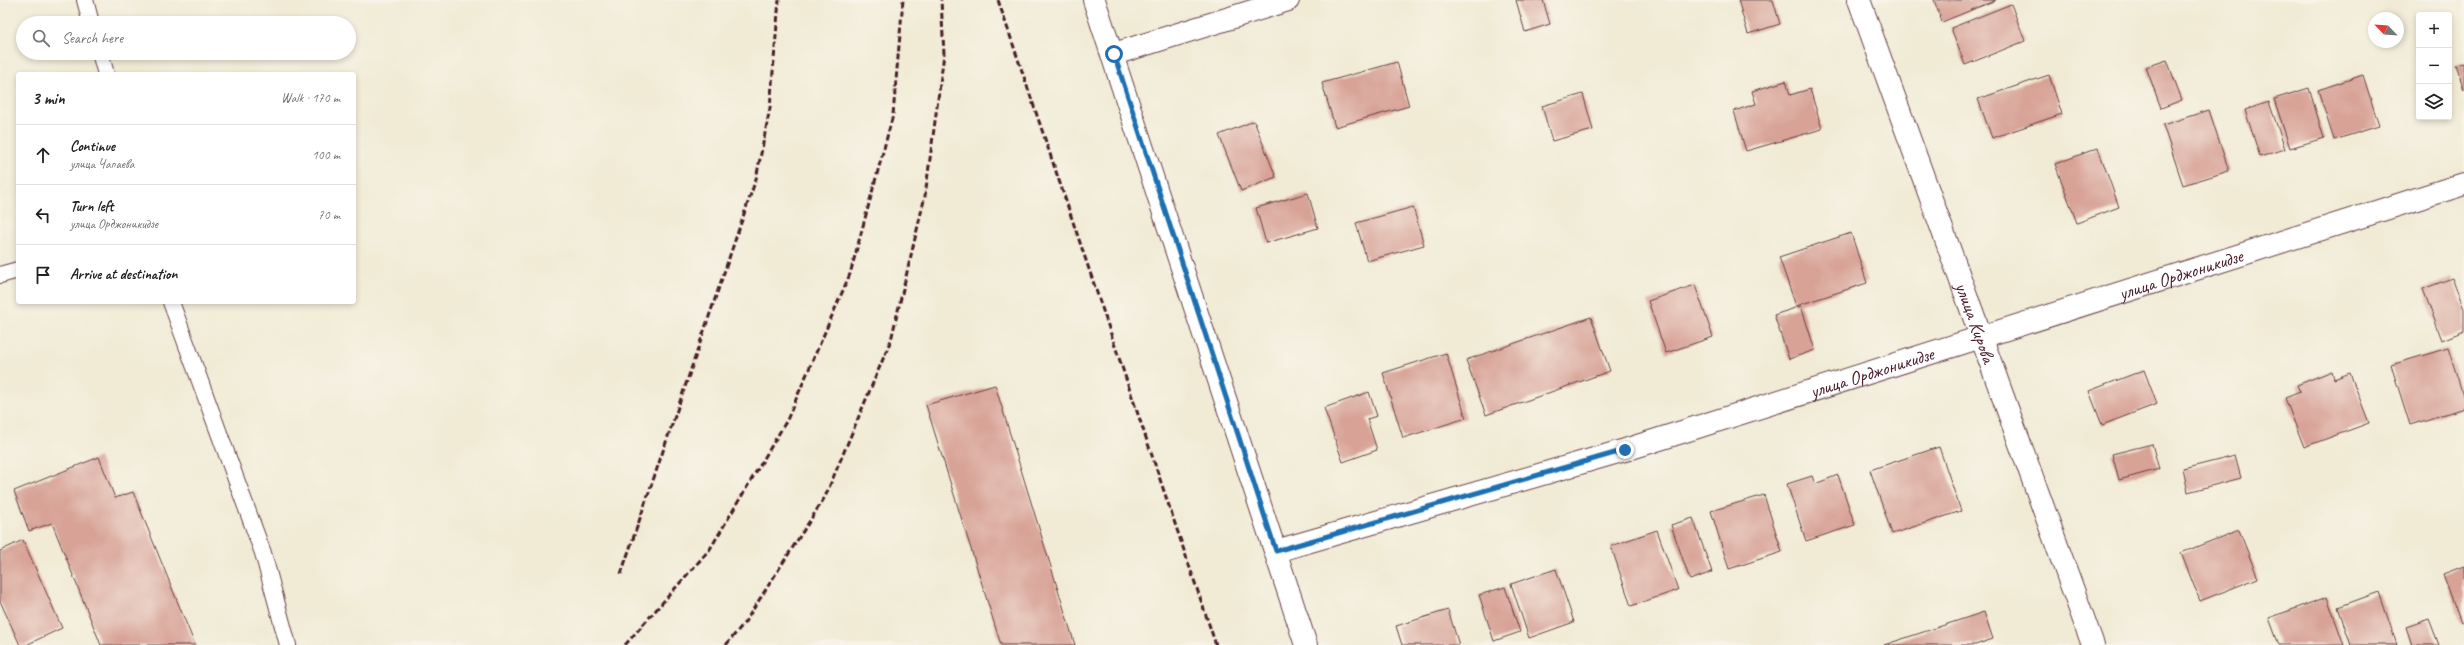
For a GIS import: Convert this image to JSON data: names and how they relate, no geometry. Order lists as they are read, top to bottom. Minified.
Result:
{"streets":{"street":["улица Орджоникидзе","улица Кирова"]},"crossings":[["улица Орджоникидзе","улица Кирова"]],"north":"top left","page":{"map_buttons":["+","−"],"search":"Search here","heading":["3 min","Walk · 170 m"],"list":[["Continue","улица Чапаева","100 m"],["Turn left","улица Орджоникидзе","70 m"],"Arrive at destination"]}}
